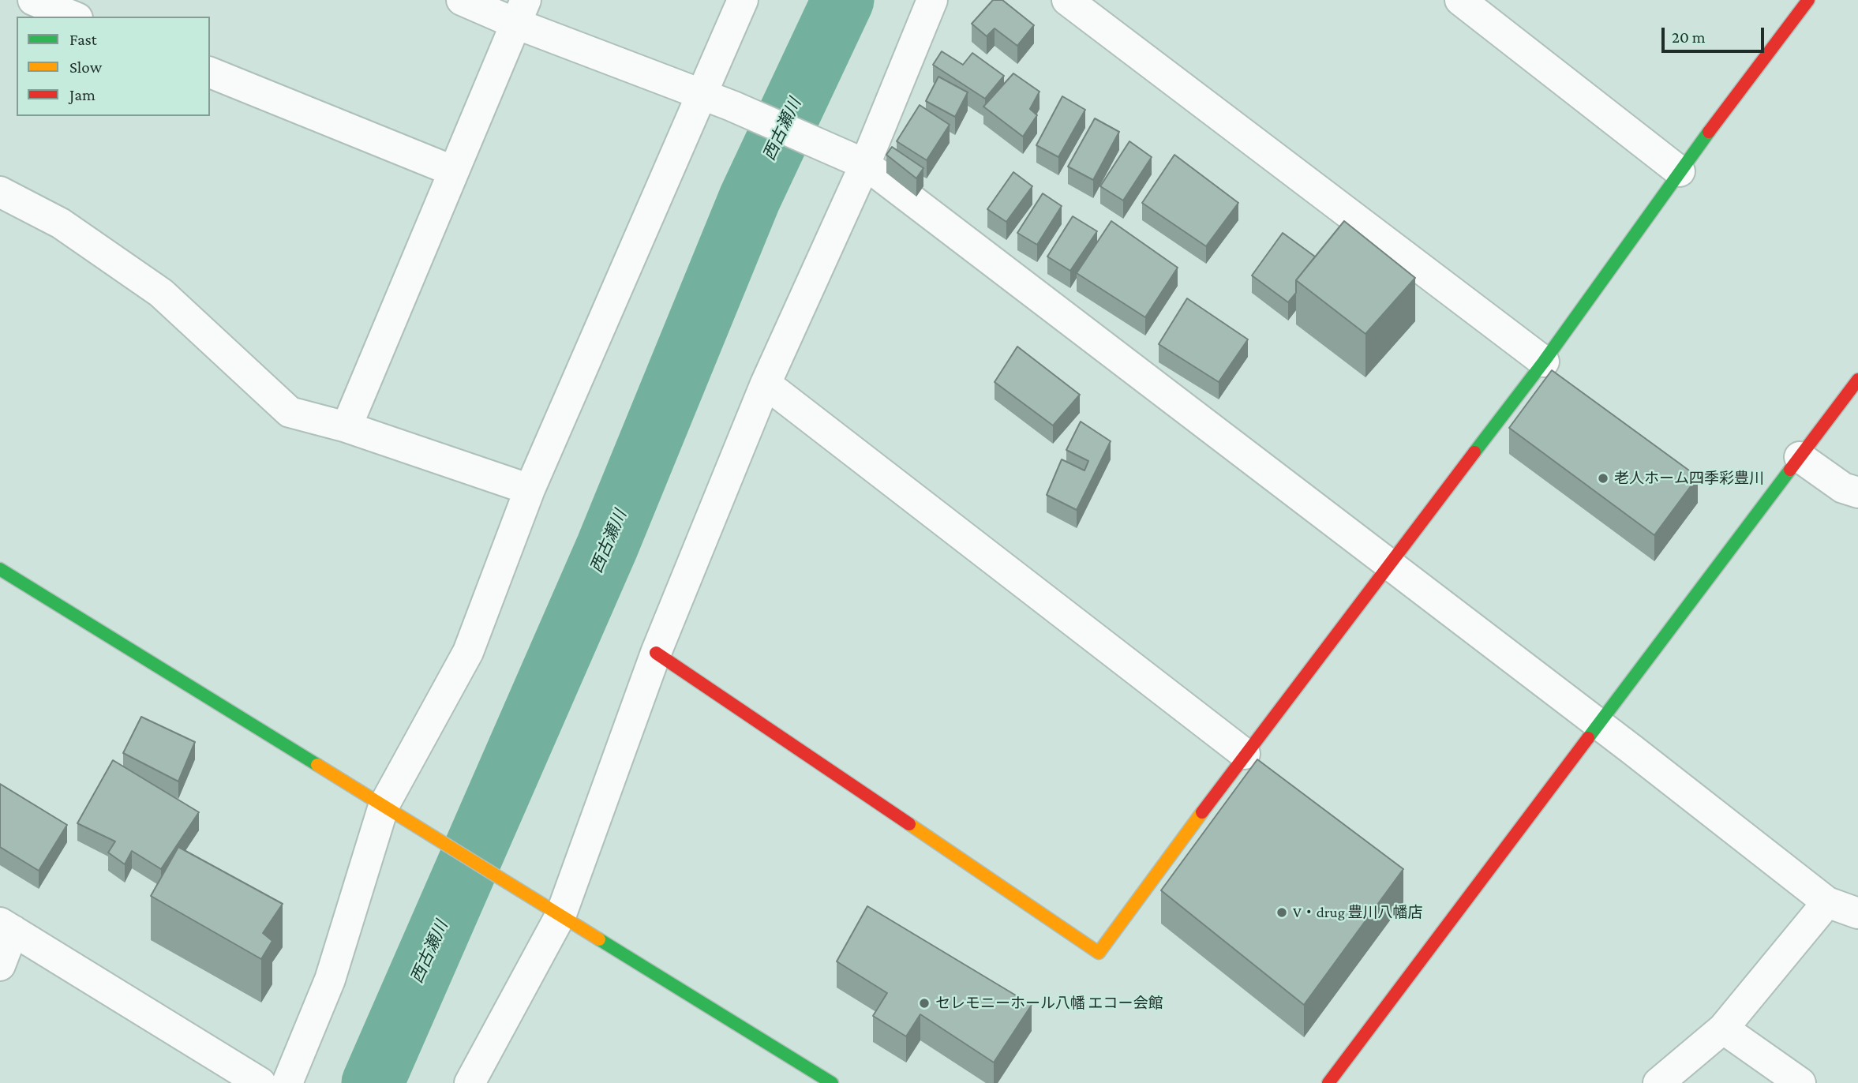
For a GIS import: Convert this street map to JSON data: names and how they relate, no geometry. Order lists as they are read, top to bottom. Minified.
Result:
{"water":["西古瀬川"],"places":["老人ホーム四季彩豊川","V・drug 豊川八幡店","セレモニーホール八幡 エコー会館"],"legend":["Fast","Slow","Jam"],"scale_bar":"20 m"}
